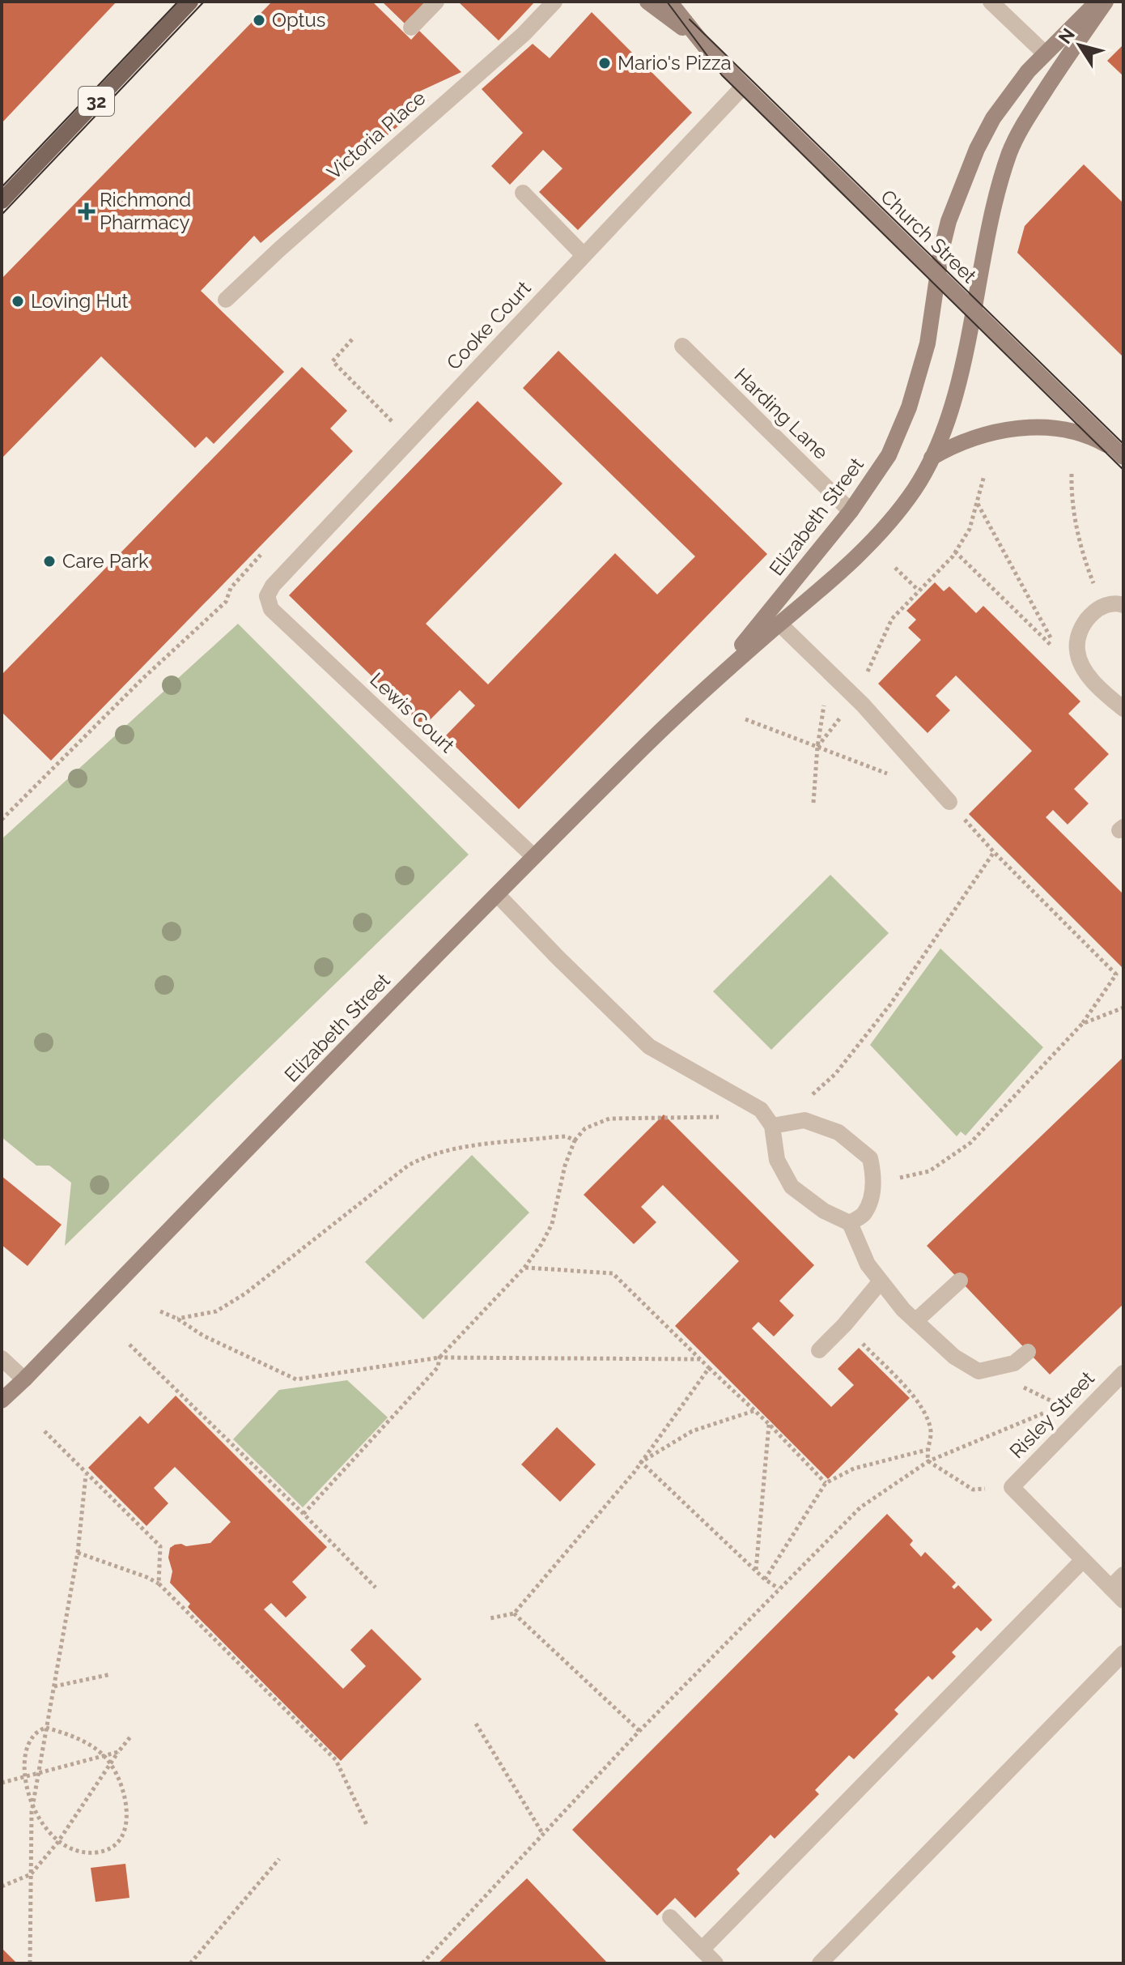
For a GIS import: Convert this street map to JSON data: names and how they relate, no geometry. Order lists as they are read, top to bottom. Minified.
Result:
{"streets":{"main road":["32"],"street":["Victoria Place","Church Street","Cooke Court","Harding Lane","Elizabeth Street","Lewis Court","Risley Street"]},"crossings":[["Church Street","Cooke Court"],["Church Street","Elizabeth Street"],["Cooke Court","Lewis Court"],["Harding Lane","Elizabeth Street"],["Elizabeth Street","Lewis Court"]],"places":{"other":["Optus","Mario's Pizza","Loving Hut","Care Park"],"health":["Richmond Pharmacy"]},"north":"top left"}
